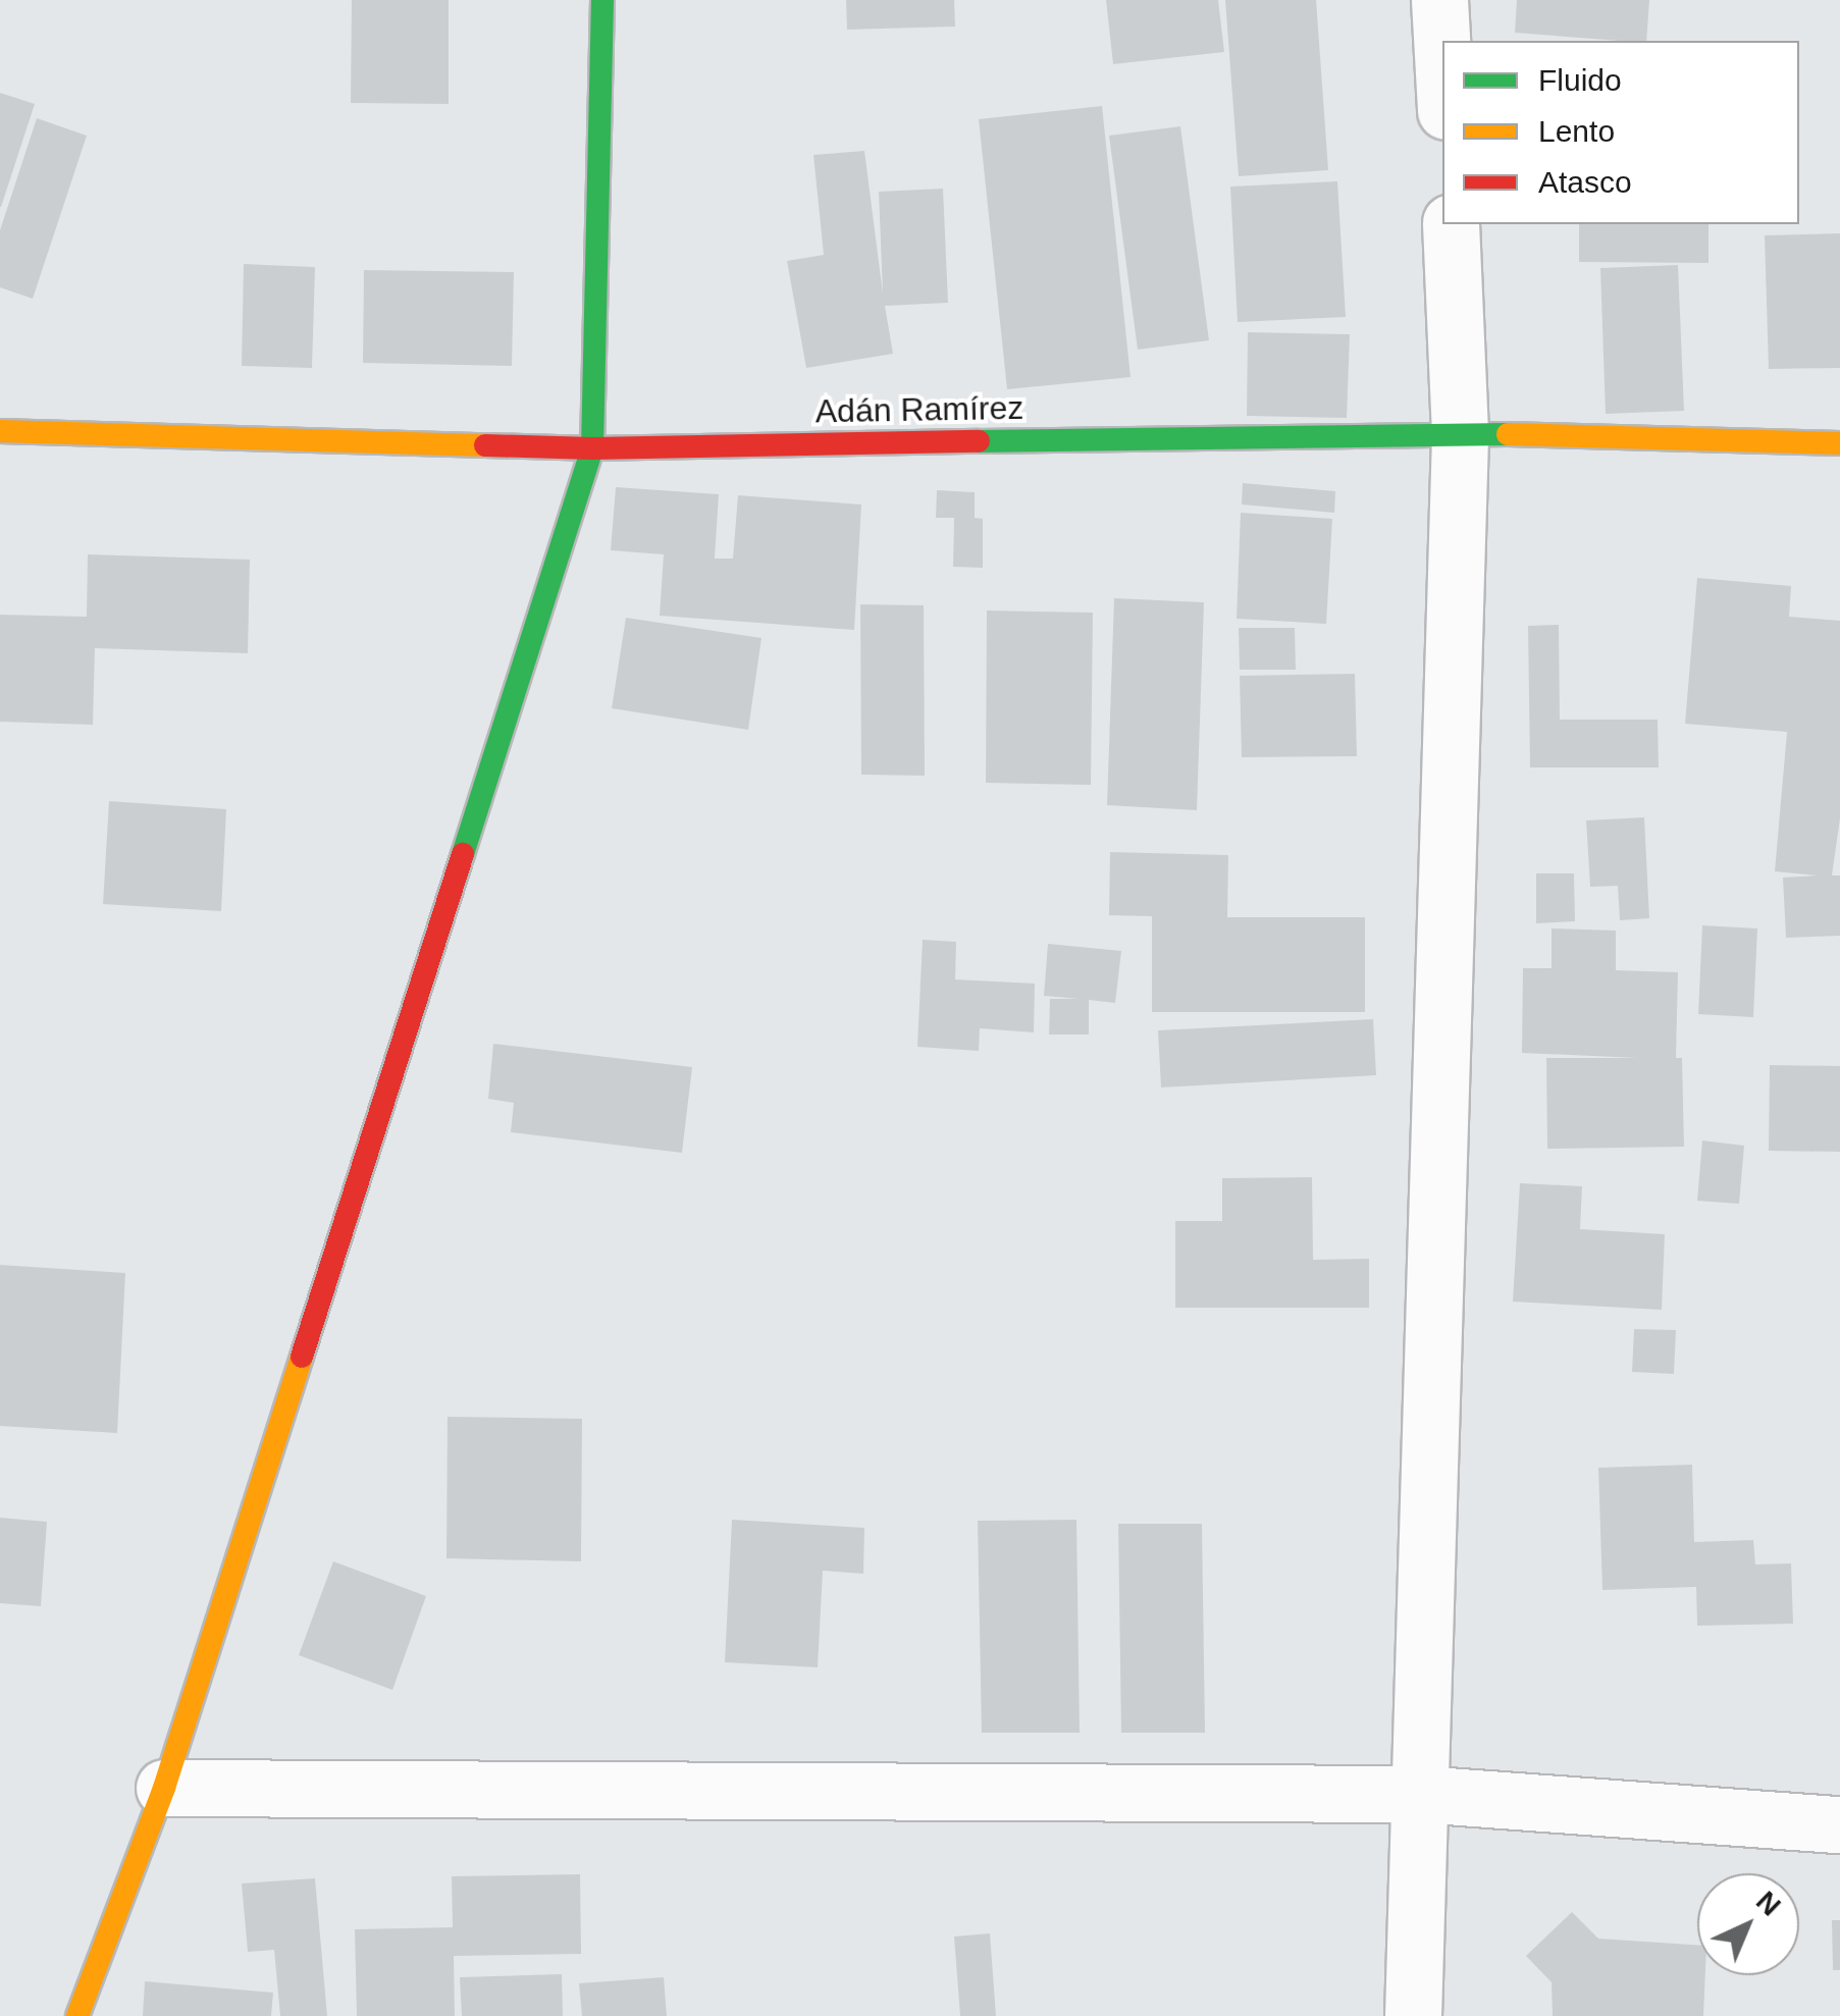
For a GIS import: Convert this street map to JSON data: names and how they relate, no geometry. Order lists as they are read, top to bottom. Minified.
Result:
{"streets":{"street":["Adán Ramírez"]},"legend":["Fluido","Lento","Atasco"],"north":"top right"}
